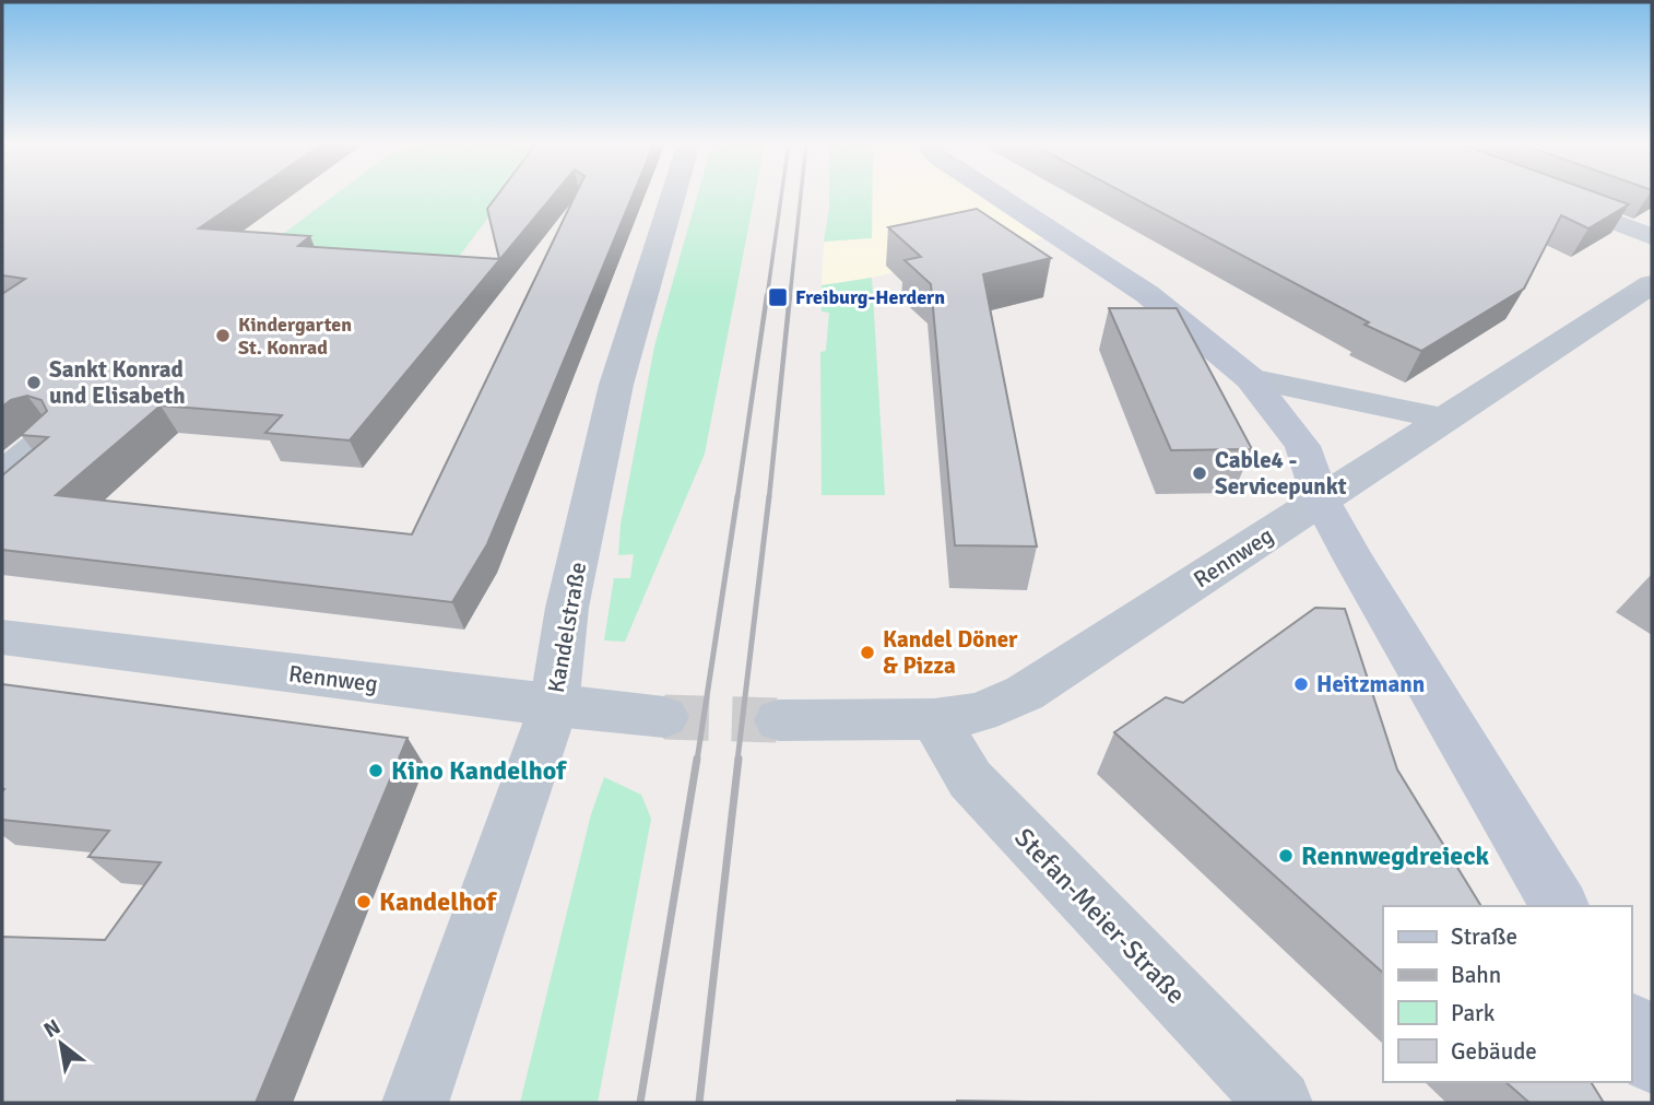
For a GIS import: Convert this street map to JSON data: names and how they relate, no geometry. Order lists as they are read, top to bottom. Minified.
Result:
{"streets":{"street":["Rennweg","Kandelstraße","Stefan-Meier-Straße"]},"crossings":[["Rennweg","Kandelstraße"],["Rennweg","Stefan-Meier-Straße"]],"places":{"transit":["Freiburg-Herdern"],"other":["Kindergarten St. Konrad","Sankt Konrad und Elisabeth","Cable4 - Servicepunkt","Kandel Döner & Pizza","Heitzmann","Kino Kandelhof","Rennwegdreieck","Kandelhof"]},"legend":["Straße","Bahn","Park","Gebäude"],"north":"top left"}
